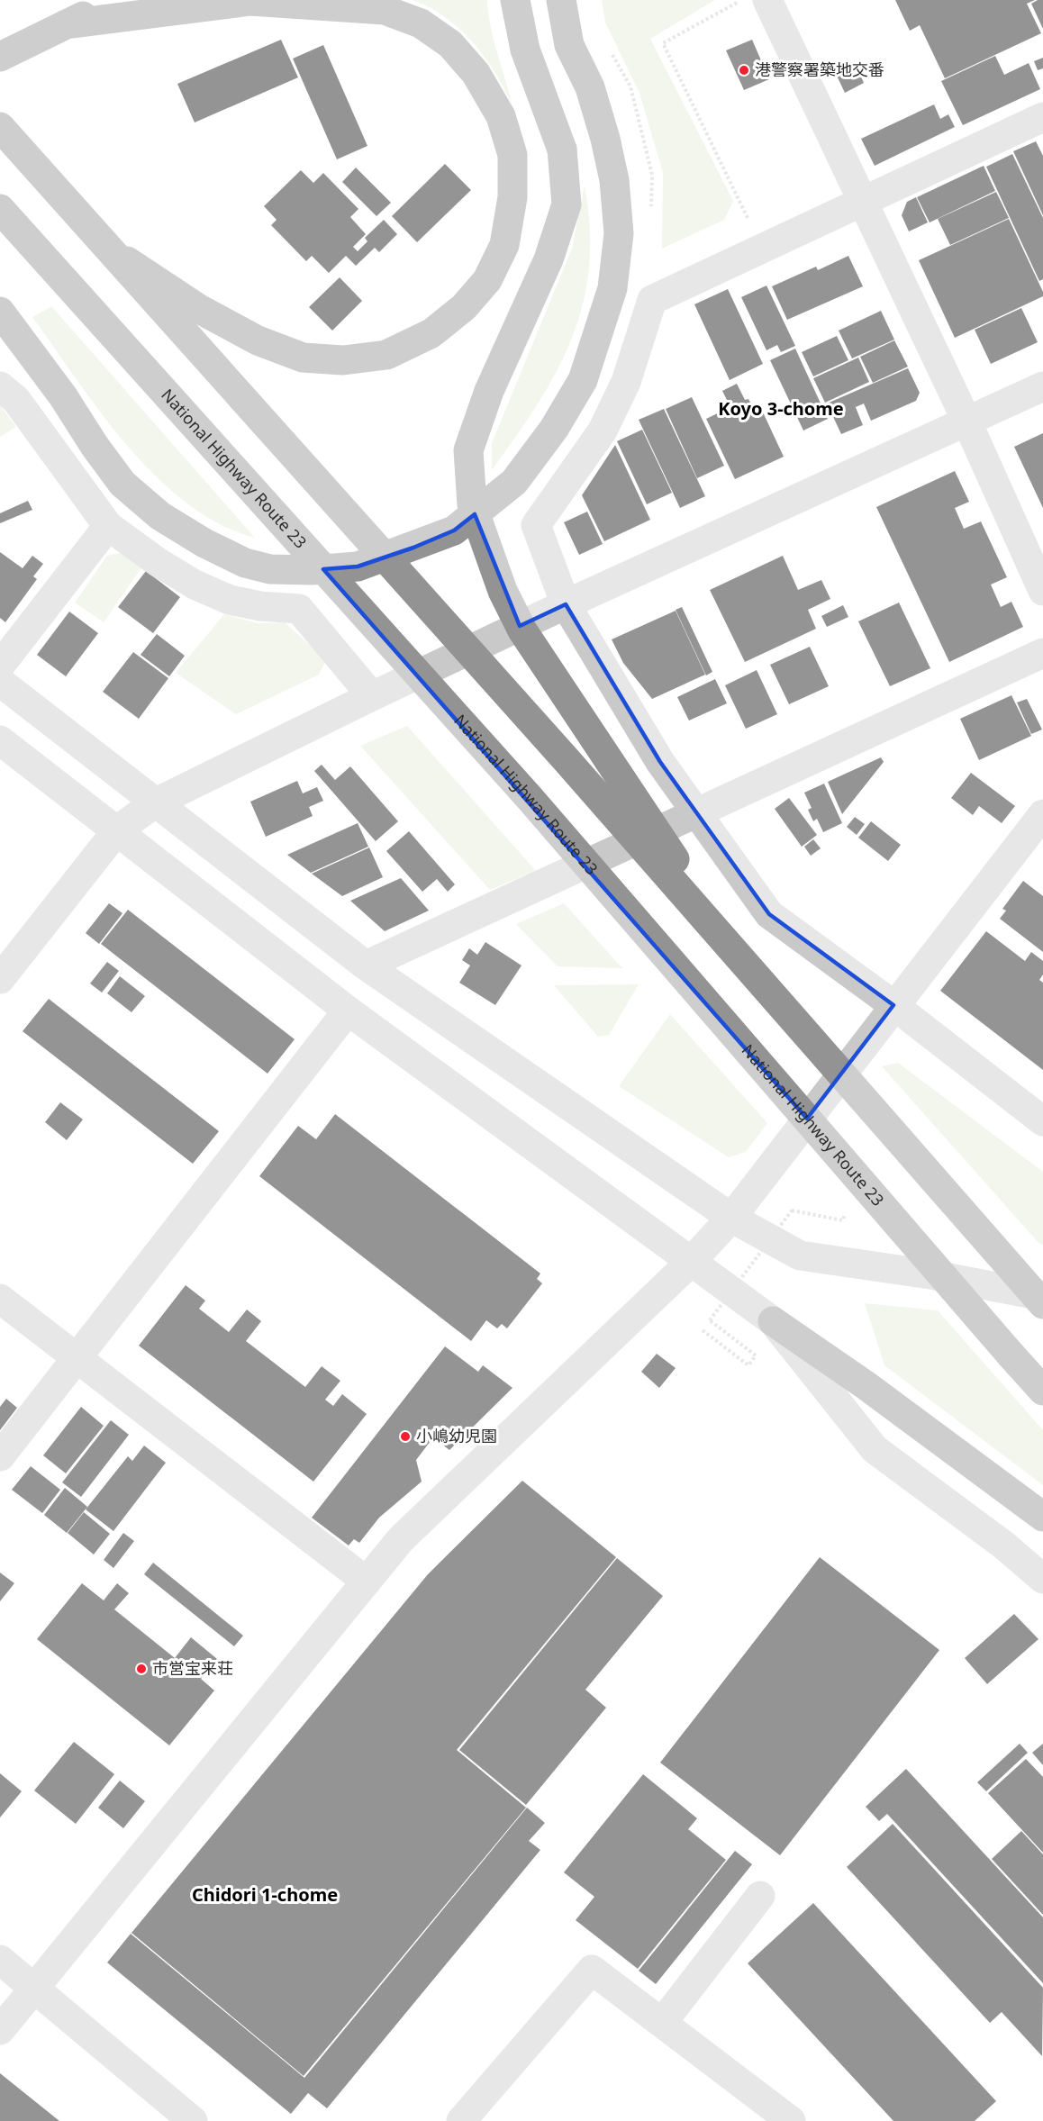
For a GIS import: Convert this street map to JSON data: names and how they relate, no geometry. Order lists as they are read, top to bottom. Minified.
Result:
{"streets":{"highway":["National Highway Route 23"]},"districts":["Koyo 3-chome","Chidori 1-chome"],"places":["港警察署築地交番","小嶋幼児園","市営宝来荘"]}
